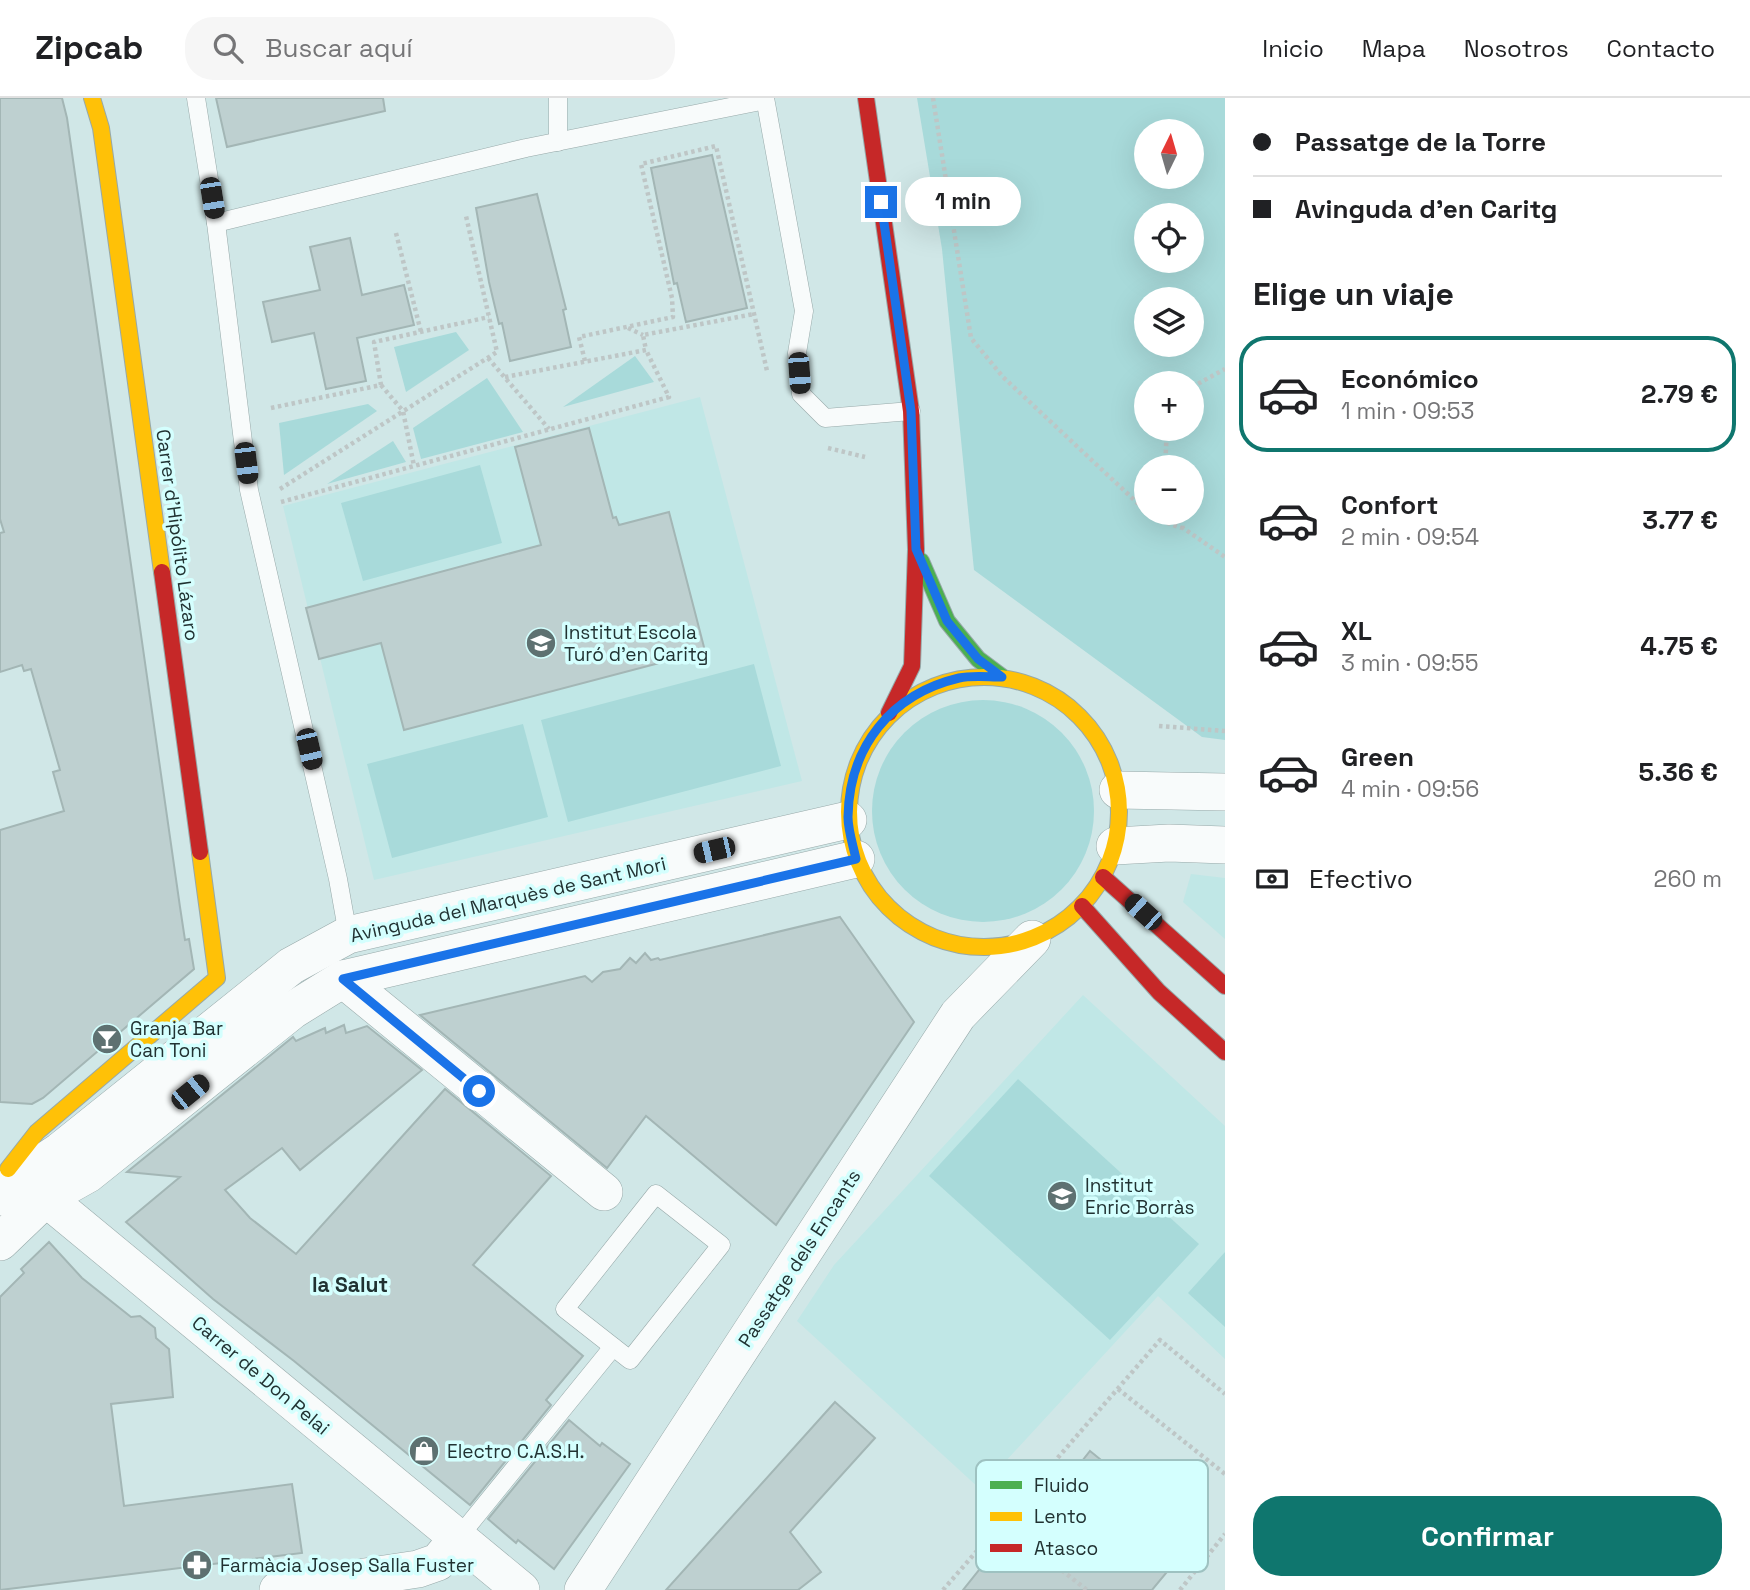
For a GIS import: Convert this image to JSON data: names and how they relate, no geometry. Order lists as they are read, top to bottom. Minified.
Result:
{"streets":{"street":["Carrer d'Hipólito Lázaro","Avinguda del Marquès de Sant Mori","Passatge dels Encants","Carrer de Don Pelai"]},"crossings":[["Carrer d'Hipólito Lázaro","Avinguda del Marquès de Sant Mori"],["Avinguda del Marquès de Sant Mori","Carrer de Don Pelai"]],"districts":["la Salut"],"places":{"school or university":["Institut Escola Turó d'en Caritg","Institut Enric Borràs"],"bar":["Granja Bar Can Toni"],"shop":["Electro C.A.S.H."],"pharmacy":["Farmàcia Josep Salla Fuster"]},"legend":["Fluido","Lento","Atasco"],"north":"top","page":{"header":"Zipcab","search":"Buscar aquí","nav":["Inicio","Mapa","Nosotros","Contacto"],"banner":["Passatge de la Torre","Avinguda d'en Caritg"],"map_buttons":["+","−"],"bubble":"1 min","heading":"Elige un viaje","list":[{"name":"Económico","note":"1 min · 09:53","value":"2.79 €"},{"name":"Confort","note":"2 min · 09:54","value":"3.77 €"},{"name":"XL","note":"3 min · 09:55","value":"4.75 €"},{"name":"Green","note":"4 min · 09:56","value":"5.36 €"}],"pay":["Efectivo","260 m"],"buttons":"Confirmar"}}
